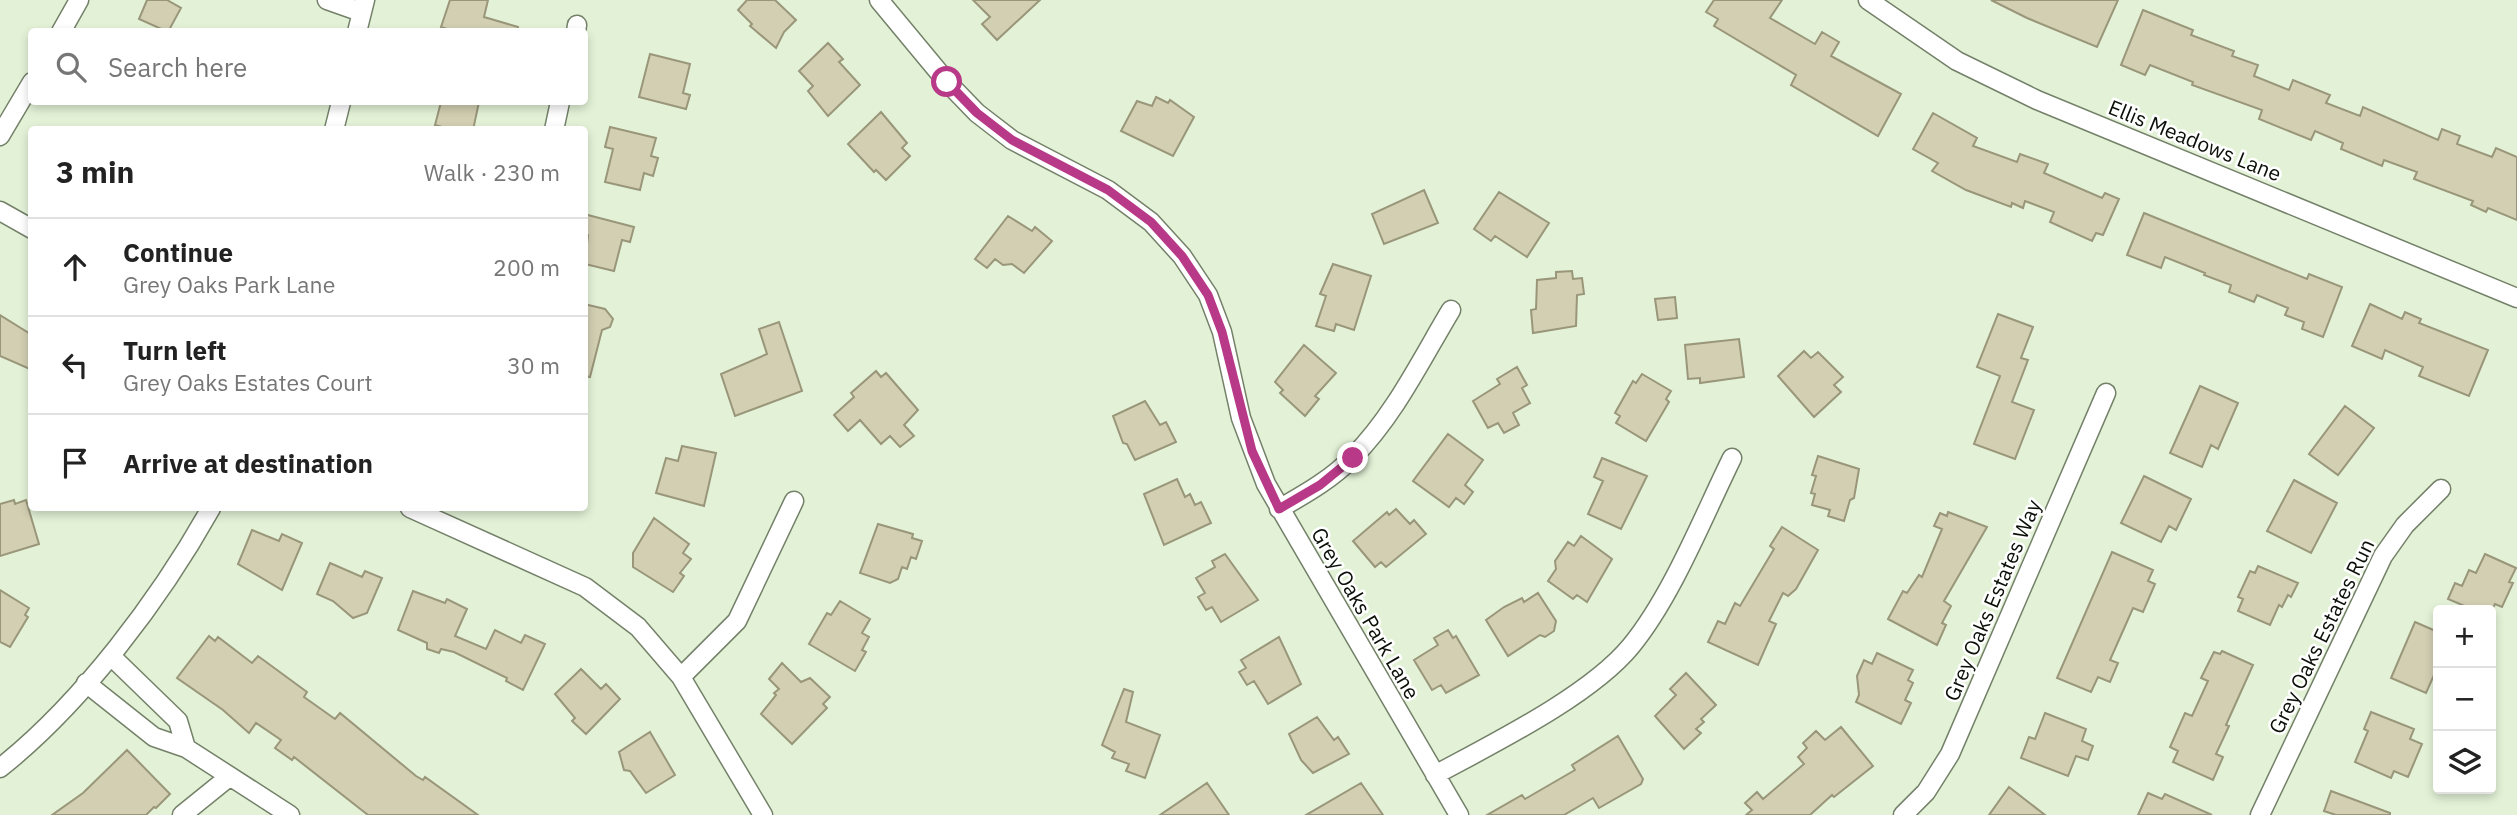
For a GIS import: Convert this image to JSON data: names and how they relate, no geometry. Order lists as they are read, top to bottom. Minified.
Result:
{"streets":{"street":["Ellis Meadows Lane","Grey Oaks Estates Way","Grey Oaks Park Lane","Grey Oaks Estates Run"]},"page":{"search":"Search here","heading":["3 min","Walk · 230 m"],"list":[["Continue","Grey Oaks Park Lane","200 m"],["Turn left","Grey Oaks Estates Court","30 m"],"Arrive at destination"],"map_buttons":["+","−"]}}
